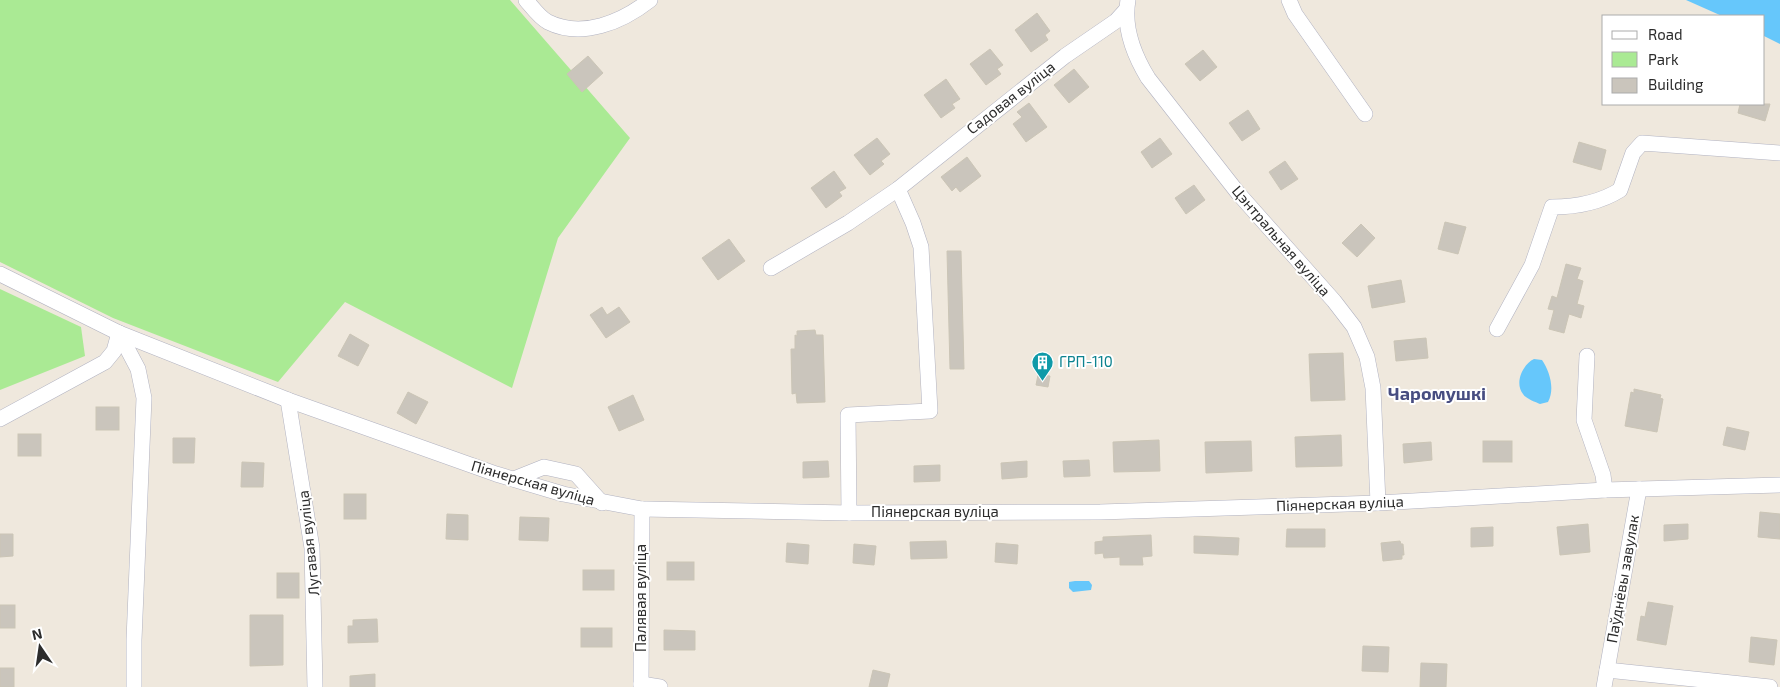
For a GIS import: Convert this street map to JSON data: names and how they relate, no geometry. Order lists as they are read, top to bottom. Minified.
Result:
{"streets":{"street":["Садовая вуліца","Цэнтральная вуліца","Піянерская вуліца","Лугавая вуліца","Паўднёвы завулак","Палявая вуліца"]},"crossings":[["Садовая вуліца","Цэнтральная вуліца"],["Цэнтральная вуліца","Піянерская вуліца"],["Піянерская вуліца","Лугавая вуліца"],["Піянерская вуліца","Паўднёвы завулак"],["Піянерская вуліца","Палявая вуліца"]],"districts":["Чаромушкі"],"places":{"building":["ГРП-110"]},"legend":["Road","Park","Building"],"north":"top"}
